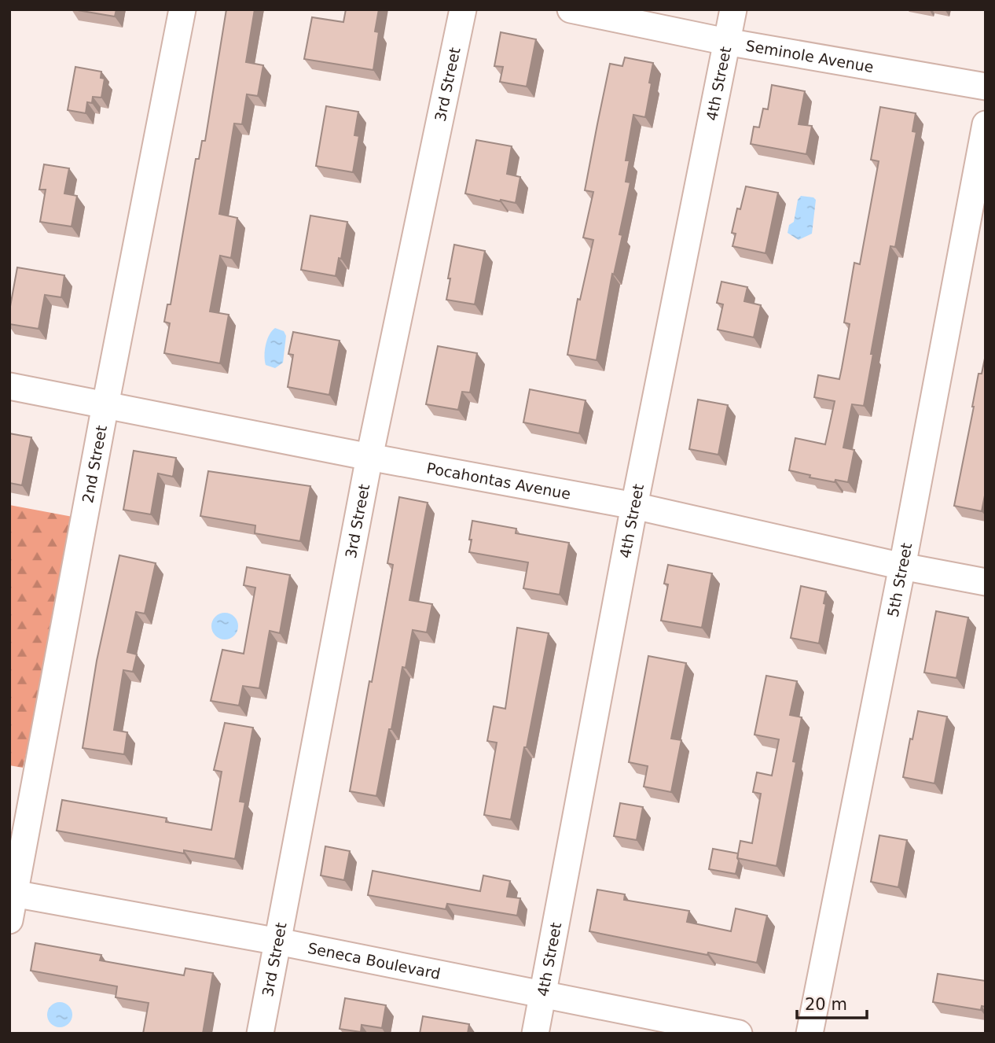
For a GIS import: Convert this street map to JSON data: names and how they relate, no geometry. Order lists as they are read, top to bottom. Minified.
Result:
{"streets":{"street":["Seminole Avenue","4th Street","3rd Street","2nd Street","Pocahontas Avenue","5th Street","Seneca Boulevard"]},"crossings":[["Seminole Avenue","4th Street"],["4th Street","Pocahontas Avenue"],["4th Street","Seneca Boulevard"],["3rd Street","Pocahontas Avenue"],["3rd Street","Seneca Boulevard"],["2nd Street","Pocahontas Avenue"],["2nd Street","Seneca Boulevard"],["Pocahontas Avenue","5th Street"]],"scale_bar":"20 m"}
